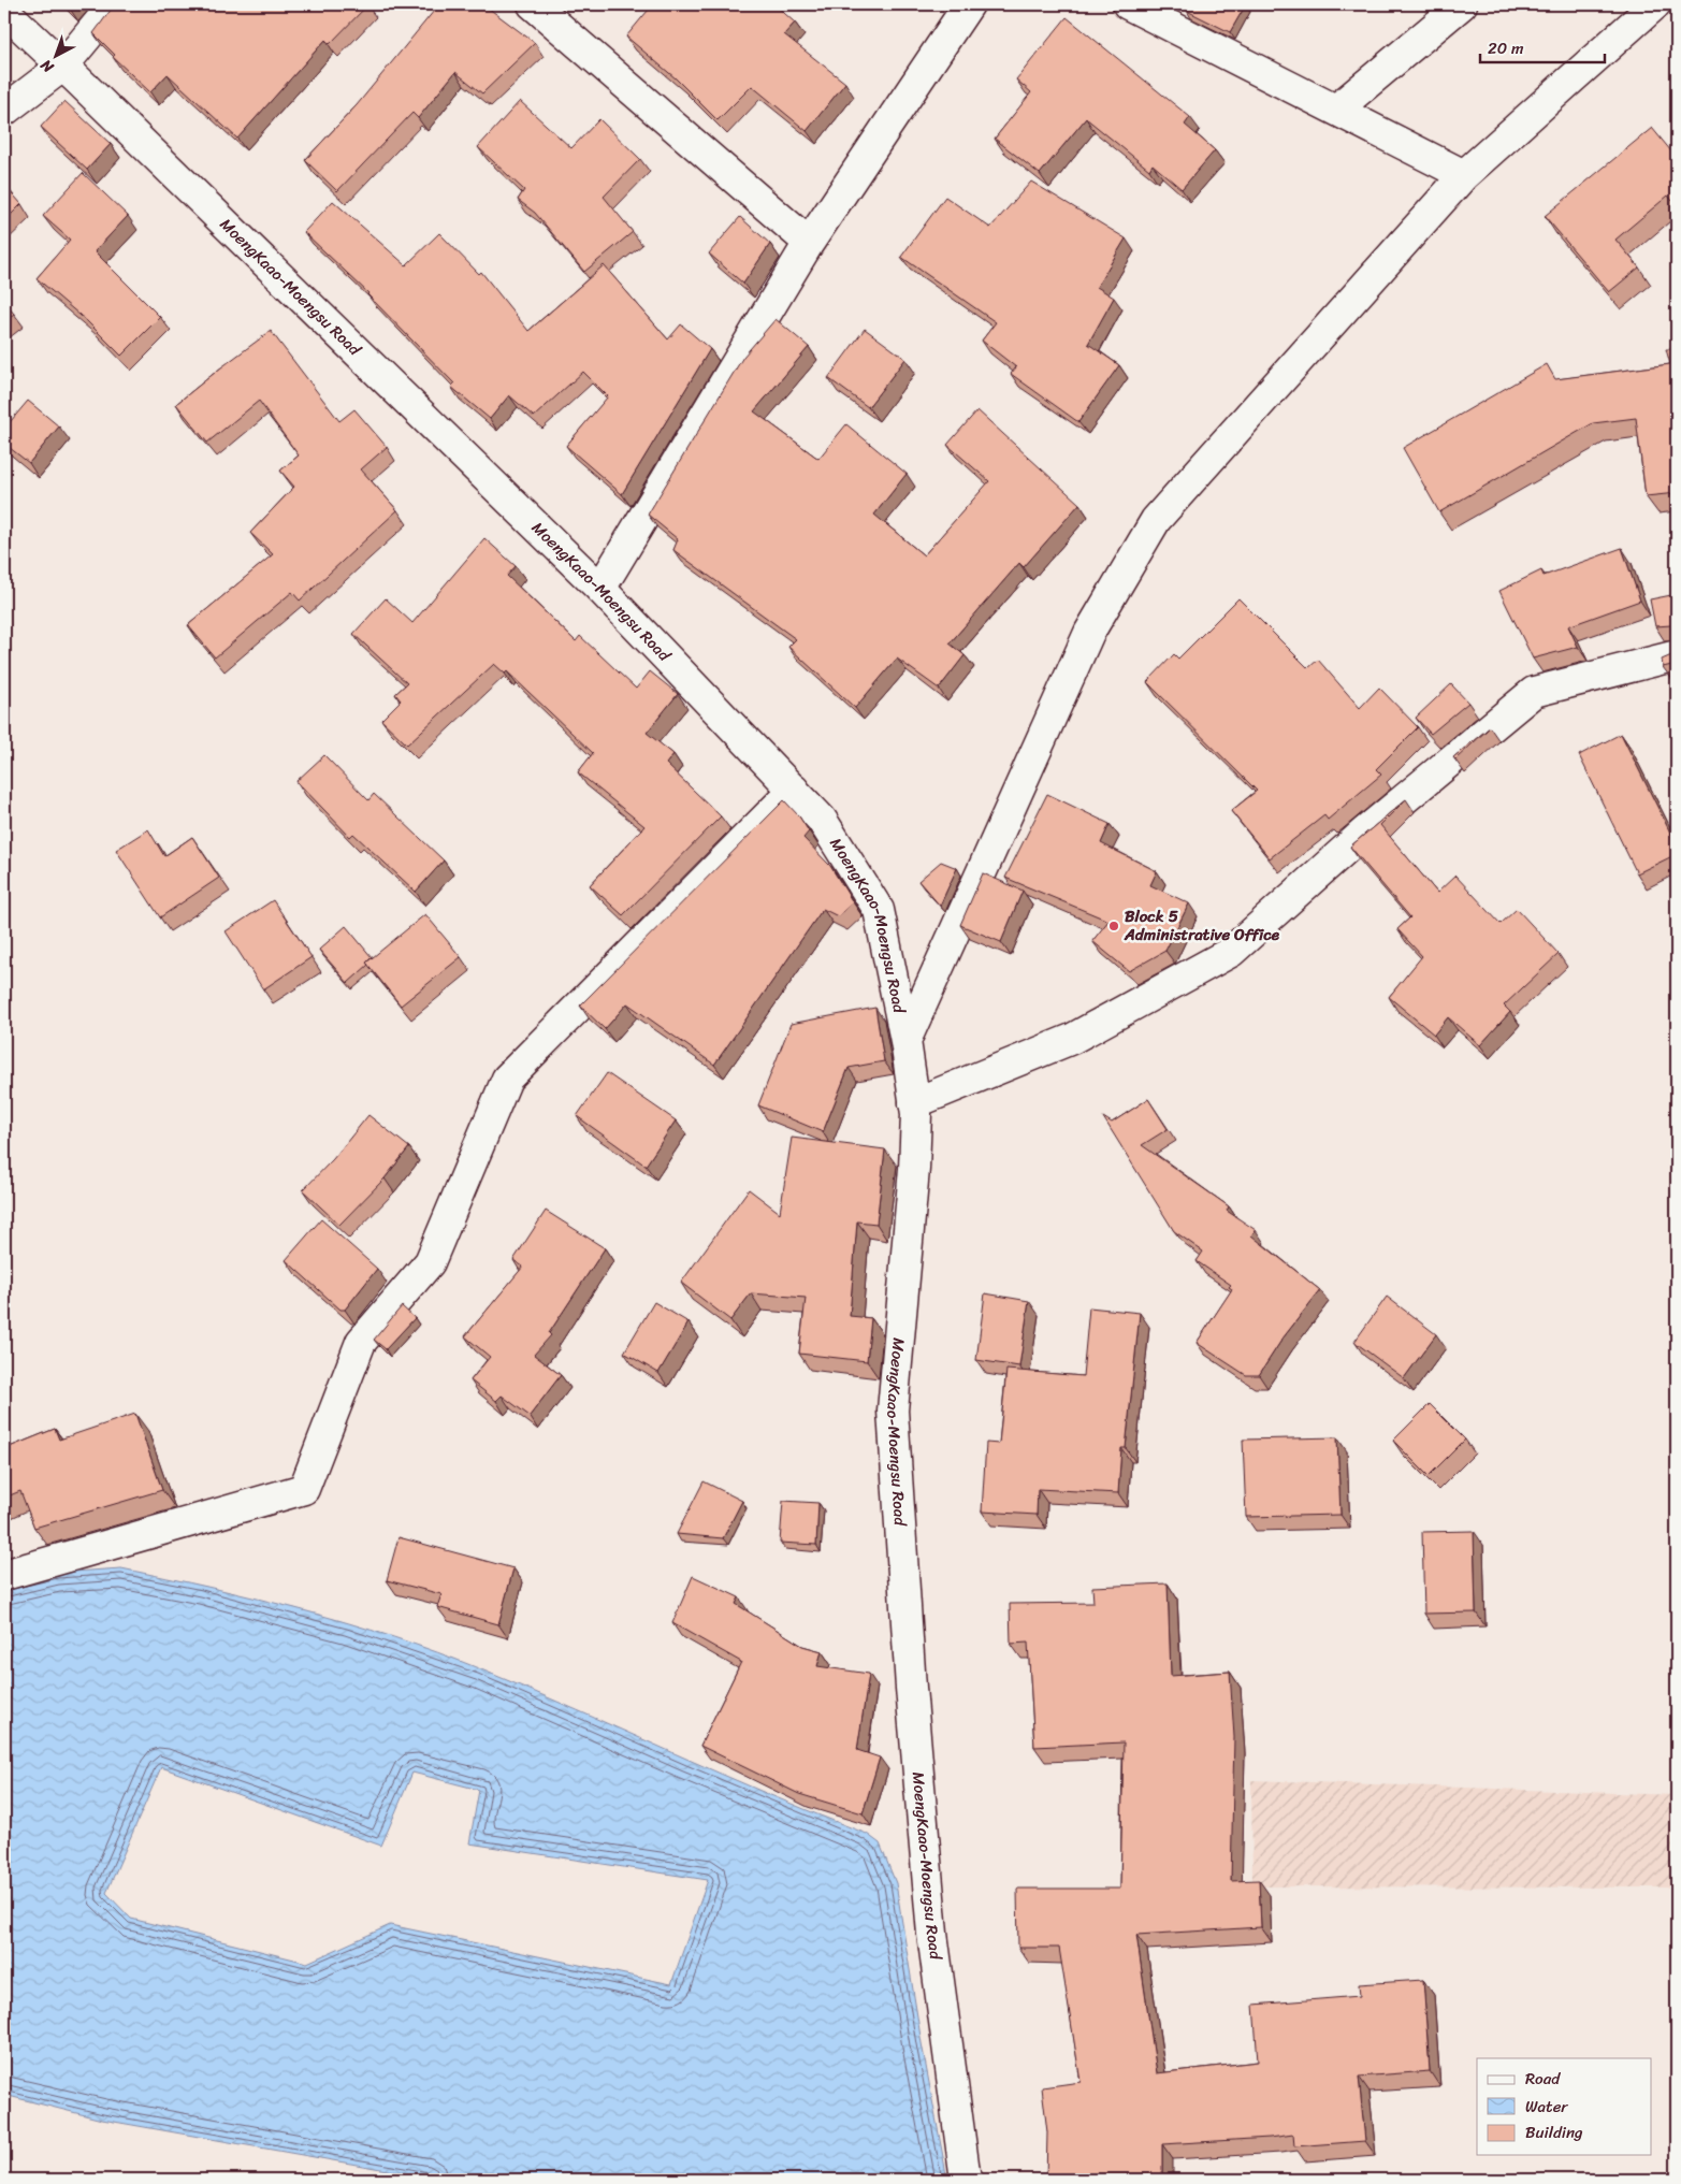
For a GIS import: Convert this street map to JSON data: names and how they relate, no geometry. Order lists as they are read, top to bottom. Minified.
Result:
{"streets":{"street":["MoengKaao-Moengsu Road"]},"places":["Block 5 Administrative Office"],"legend":["Road","Water","Building"],"scale_bar":"20 m","north":"bottom left"}
